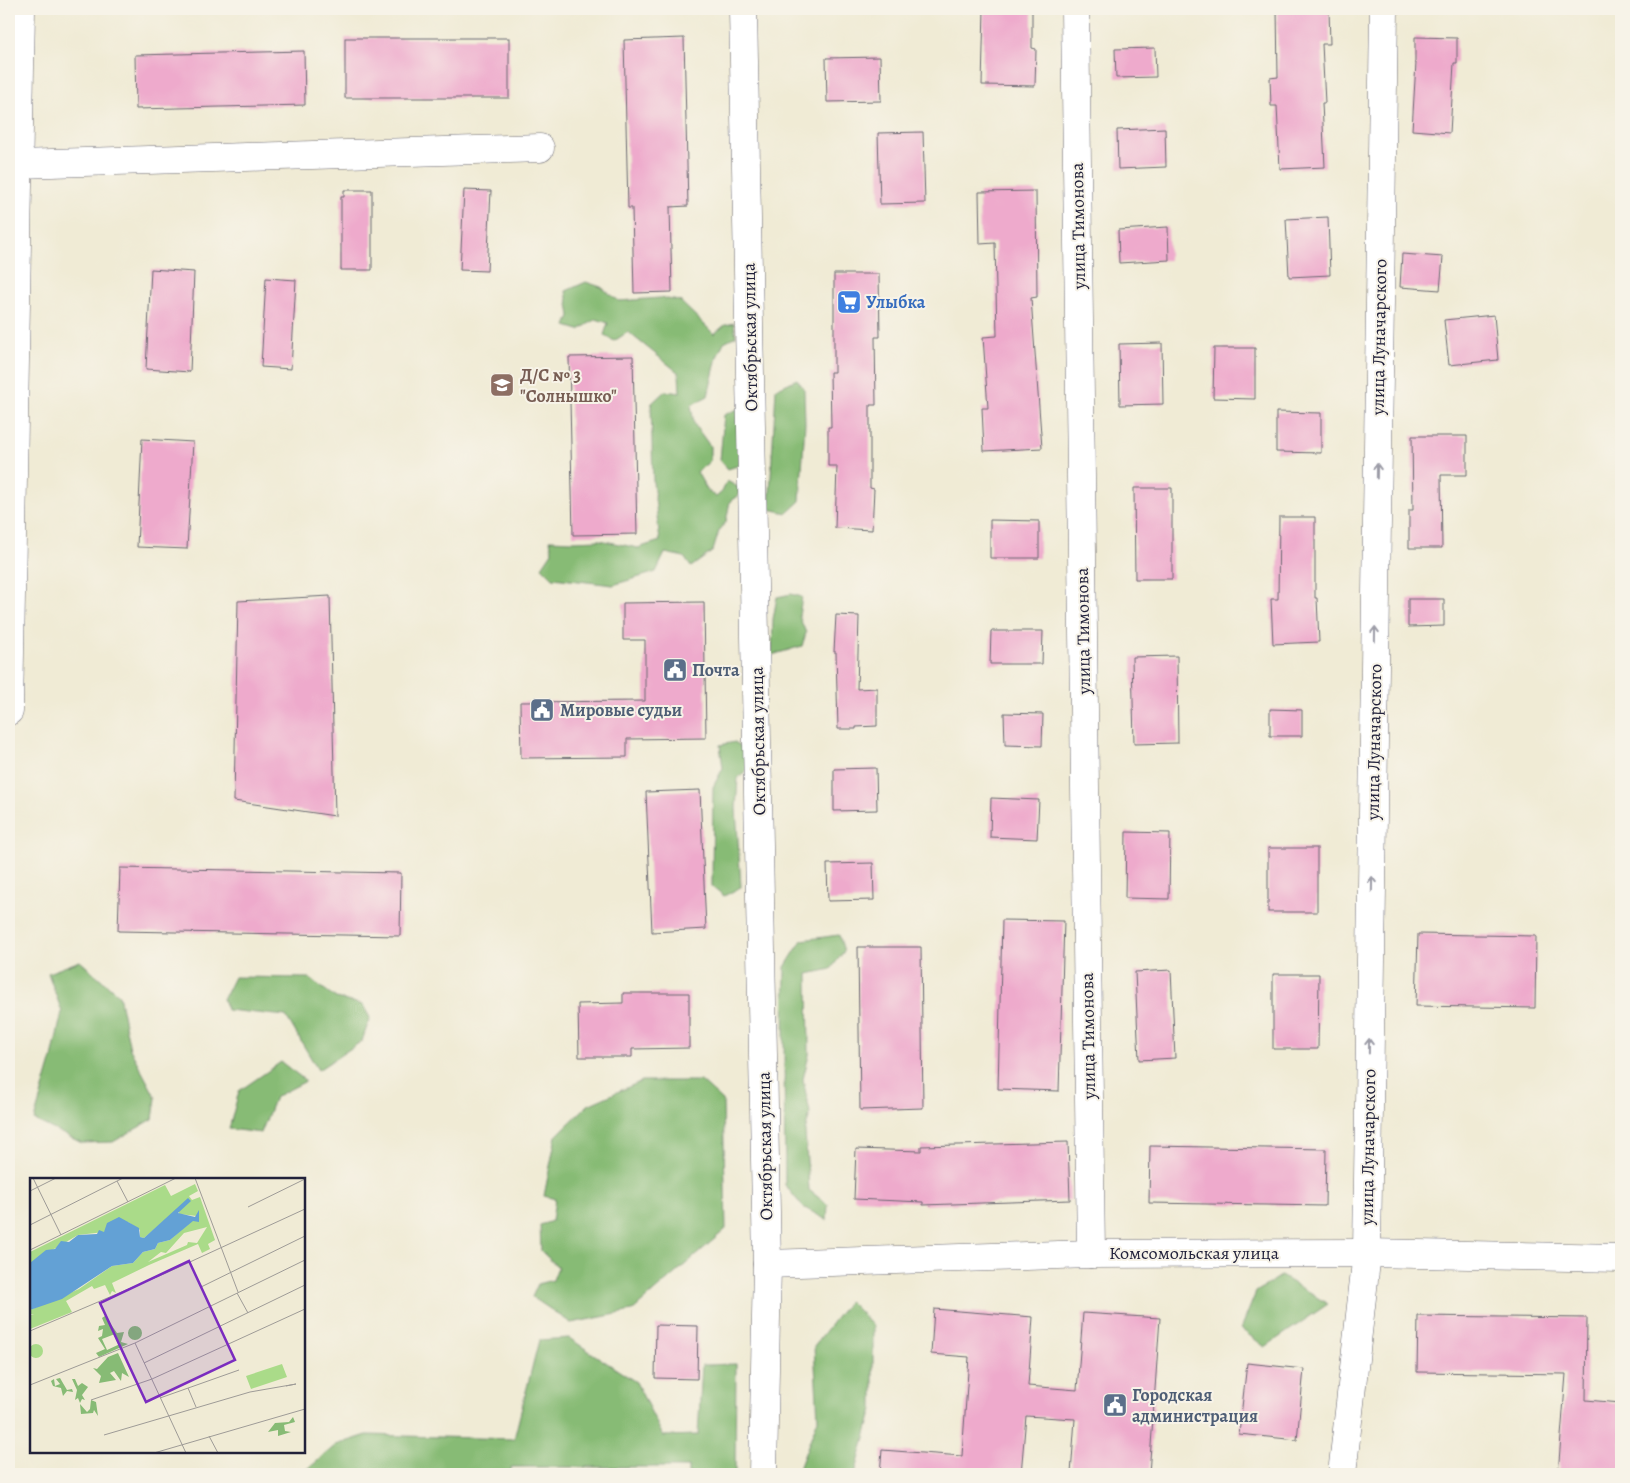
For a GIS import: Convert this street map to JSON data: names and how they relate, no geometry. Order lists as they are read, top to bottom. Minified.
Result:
{"streets":{"street":["улица Тимонова","Октябрьская улица","улица Луначарского","Комсомольская улица"]},"crossings":[["улица Тимонова","Комсомольская улица"],["Октябрьская улица","Комсомольская улица"],["улица Луначарского","Комсомольская улица"]],"one_way":["улица Луначарского"],"places":{"supermarket":["Улыбка"],"school or university":["Д/С № 3 \"Солнышко\""],"public building":["Почта","Мировые судьи","Городская администрация"]}}
